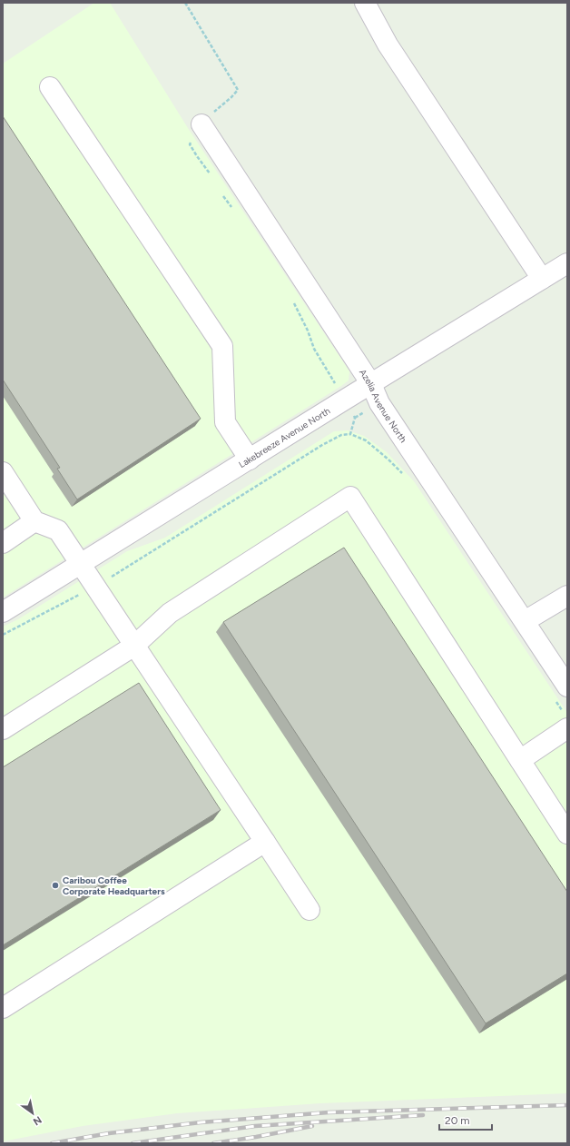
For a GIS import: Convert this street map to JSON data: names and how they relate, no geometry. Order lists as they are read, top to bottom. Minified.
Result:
{"streets":{"street":["Azelia Avenue North","Lakebreeze Avenue North"]},"crossings":[["Azelia Avenue North","Lakebreeze Avenue North"]],"places":["Caribou Coffee Corporate Headquarters"],"scale_bar":"20 m","north":"bottom right"}
